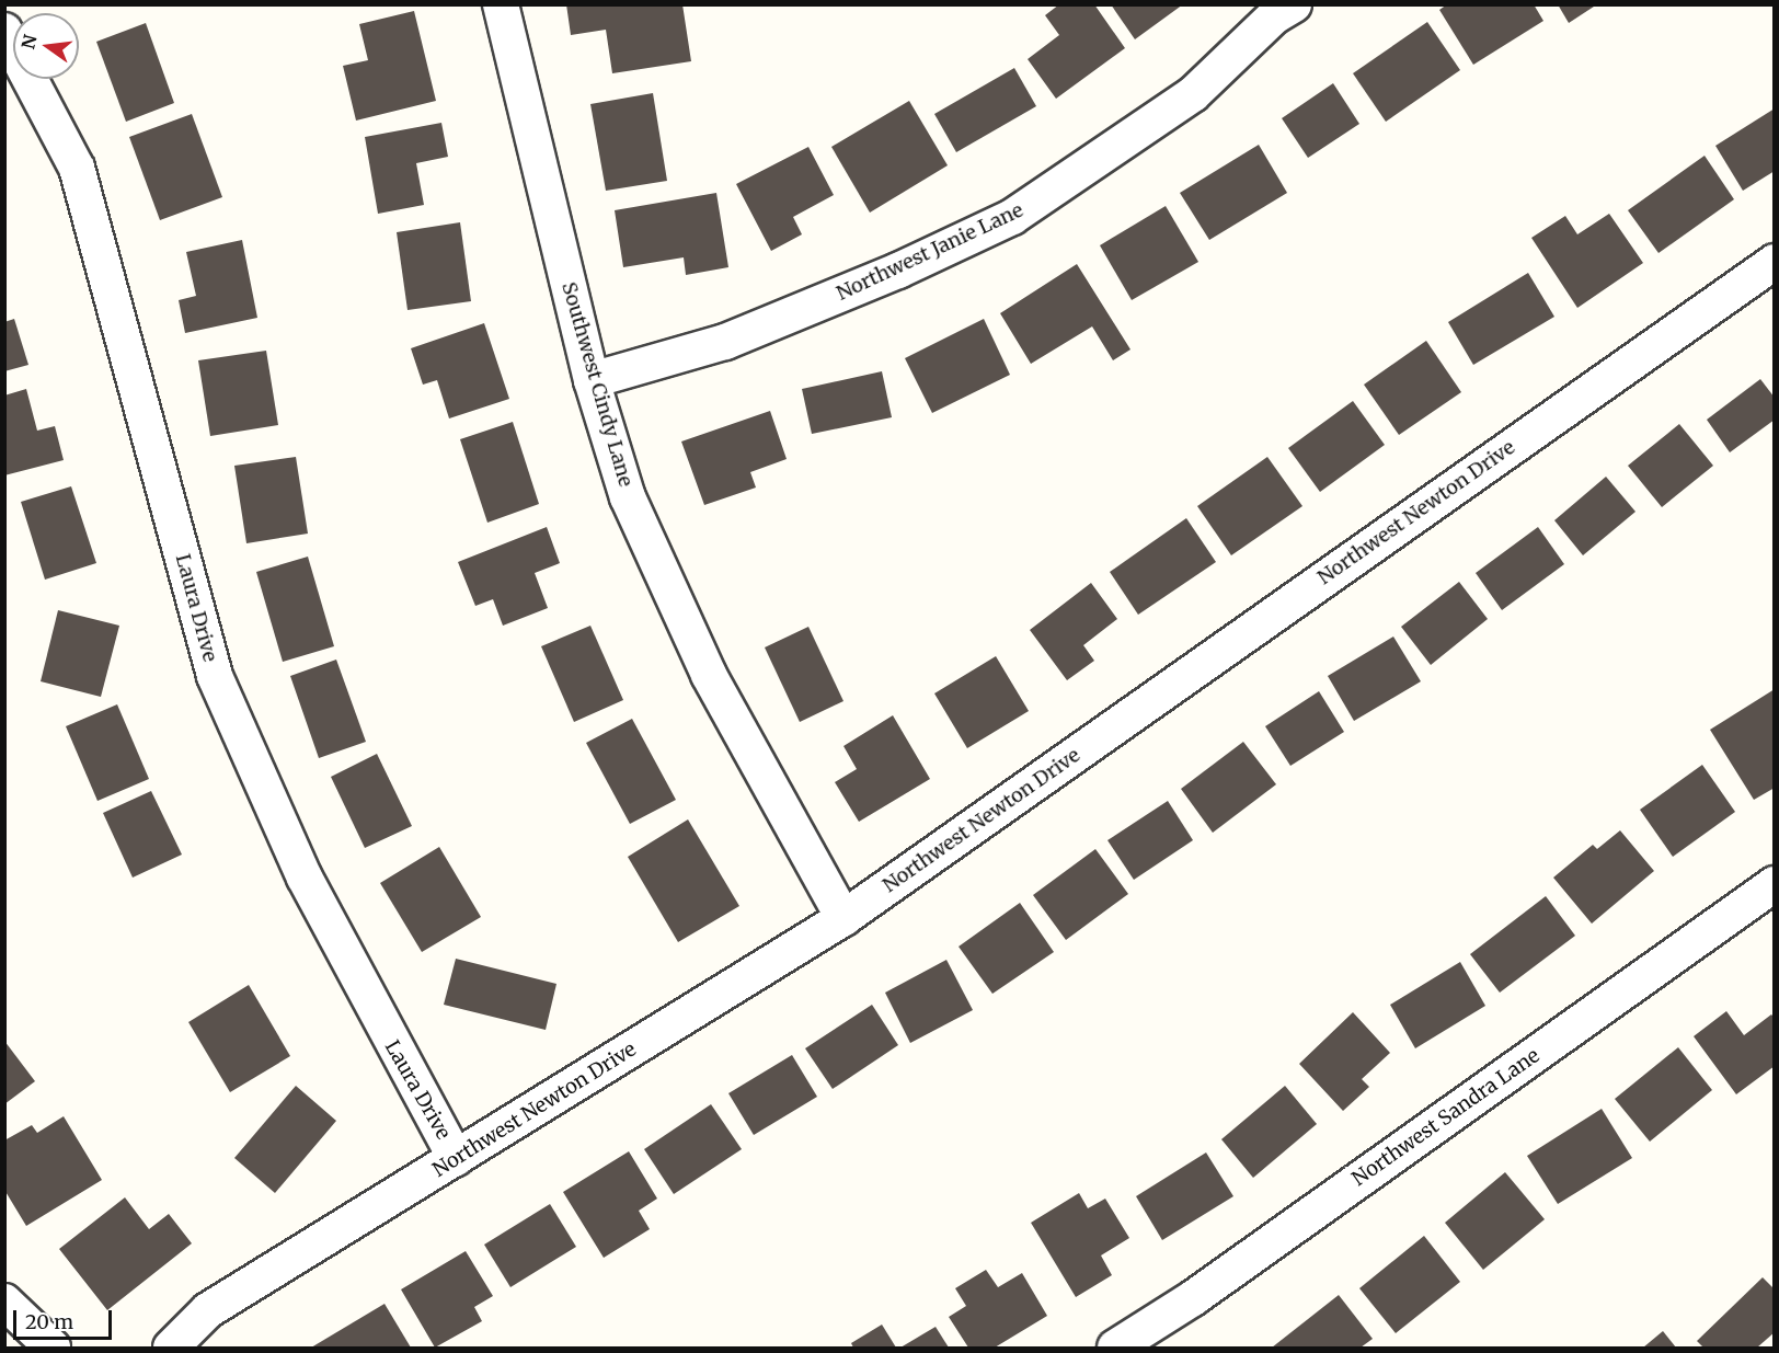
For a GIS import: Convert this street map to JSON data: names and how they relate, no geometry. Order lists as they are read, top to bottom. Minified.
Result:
{"streets":{"street":["Northwest Janie Lane","Southwest Cindy Lane","Northwest Newton Drive","Laura Drive","Northwest Sandra Lane"]},"crossings":[["Northwest Janie Lane","Southwest Cindy Lane"],["Southwest Cindy Lane","Northwest Newton Drive"],["Northwest Newton Drive","Laura Drive"]],"scale_bar":"20 m","north":"left"}
